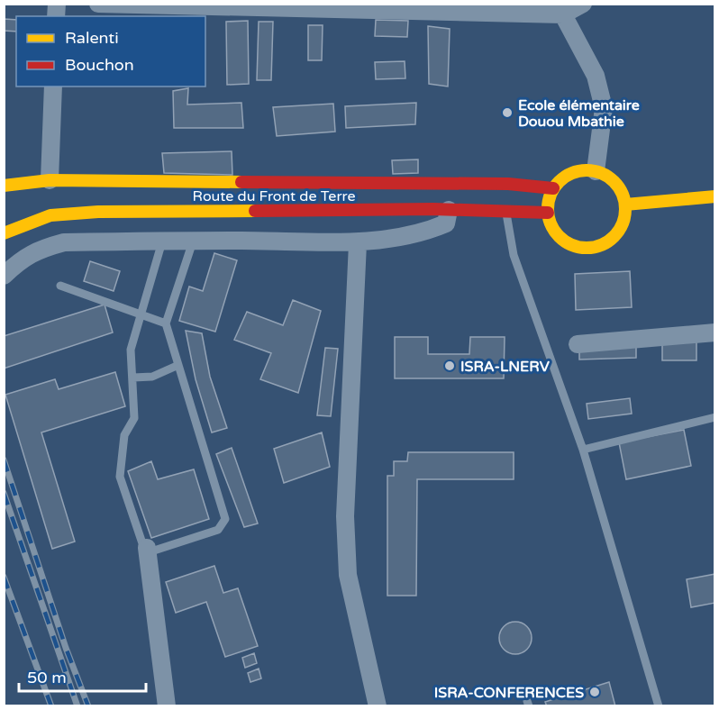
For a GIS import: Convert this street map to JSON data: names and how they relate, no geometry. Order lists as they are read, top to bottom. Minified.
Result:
{"streets":{"main road":["Route du Front de Terre"]},"places":["Ecole élémentaire Douou Mbathie","ISRA-LNERV","ISRA-CONFERENCES"],"legend":["Ralenti","Bouchon"],"scale_bar":"50 m"}
